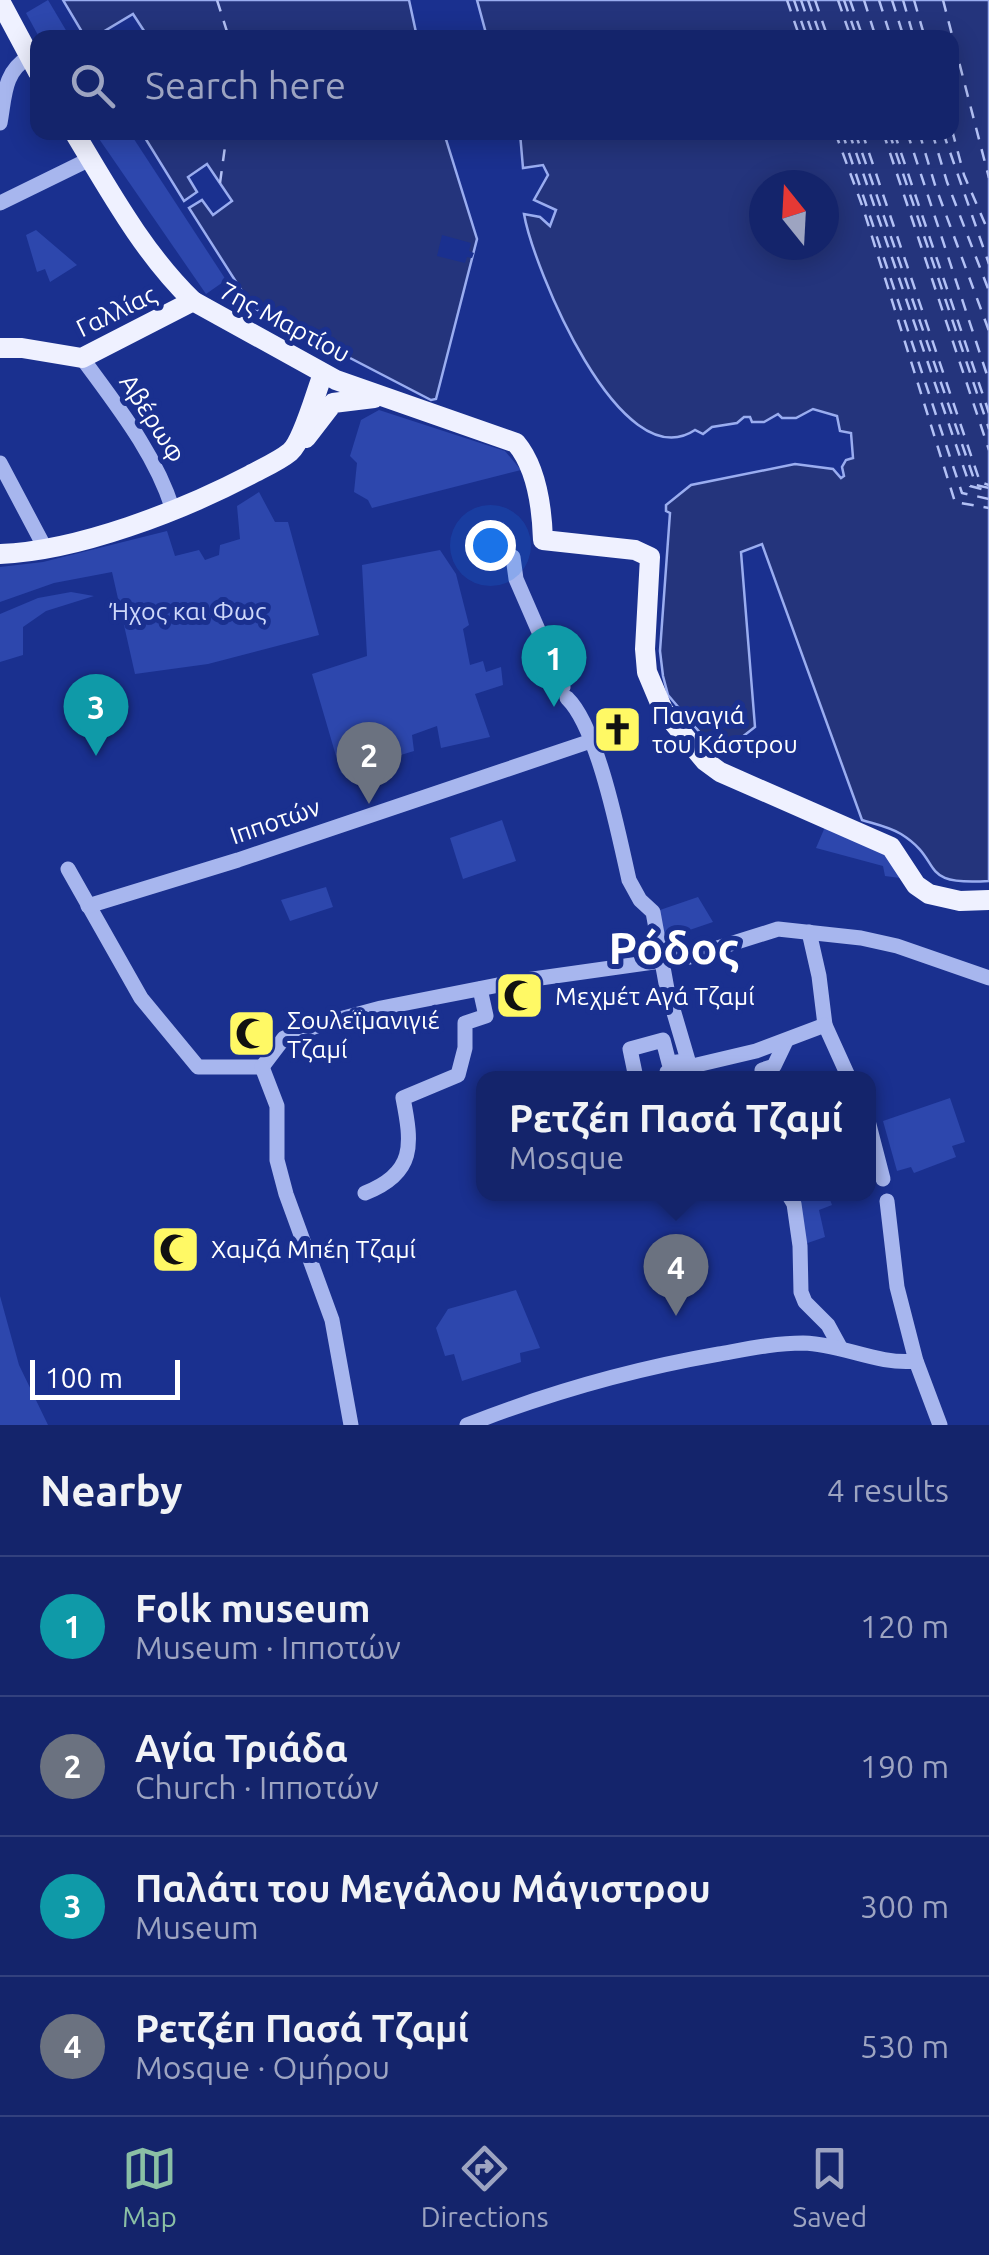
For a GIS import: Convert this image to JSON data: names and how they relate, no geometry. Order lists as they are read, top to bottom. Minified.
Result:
{"streets":{"main road":["Γαλλίας","7ης Μαρτίου"],"street":["Αβέρωφ","Ιπποτών"]},"crossings":[["Γαλλίας","7ης Μαρτίου"],["Γαλλίας","Αβέρωφ"]],"districts":["Ρόδος"],"parks":["Ήχος και Φως"],"places":{"church":["Παναγιά του Κάστρου"],"mosque":["Μεχμέτ Αγά Τζαμί","Σουλεϊμανιγιέ Τζαμί","Χαμζά Μπέη Τζαμί"]},"scale_bar":"100 m","north":"top","page":{"search":"Search here","pins":["1","3","2","4"],"popup":["Ρετζέπ Πασά Τζαμί","Mosque"],"scale":"100 m","heading":["Nearby","4 results"],"list":[{"mark":"1","name":"Folk museum","note":"Museum · Ιπποτών","value":"120 m"},{"mark":"2","name":"Αγία Τριάδα","note":"Church · Ιπποτών","value":"190 m"},{"mark":"3","name":"Παλάτι του Μεγάλου Μάγιστρου","note":"Museum","value":"300 m"},{"mark":"4","name":"Ρετζέπ Πασά Τζαμί","note":"Mosque · Ομήρου","value":"530 m"}],"nav":["Map","Directions","Saved"]}}
